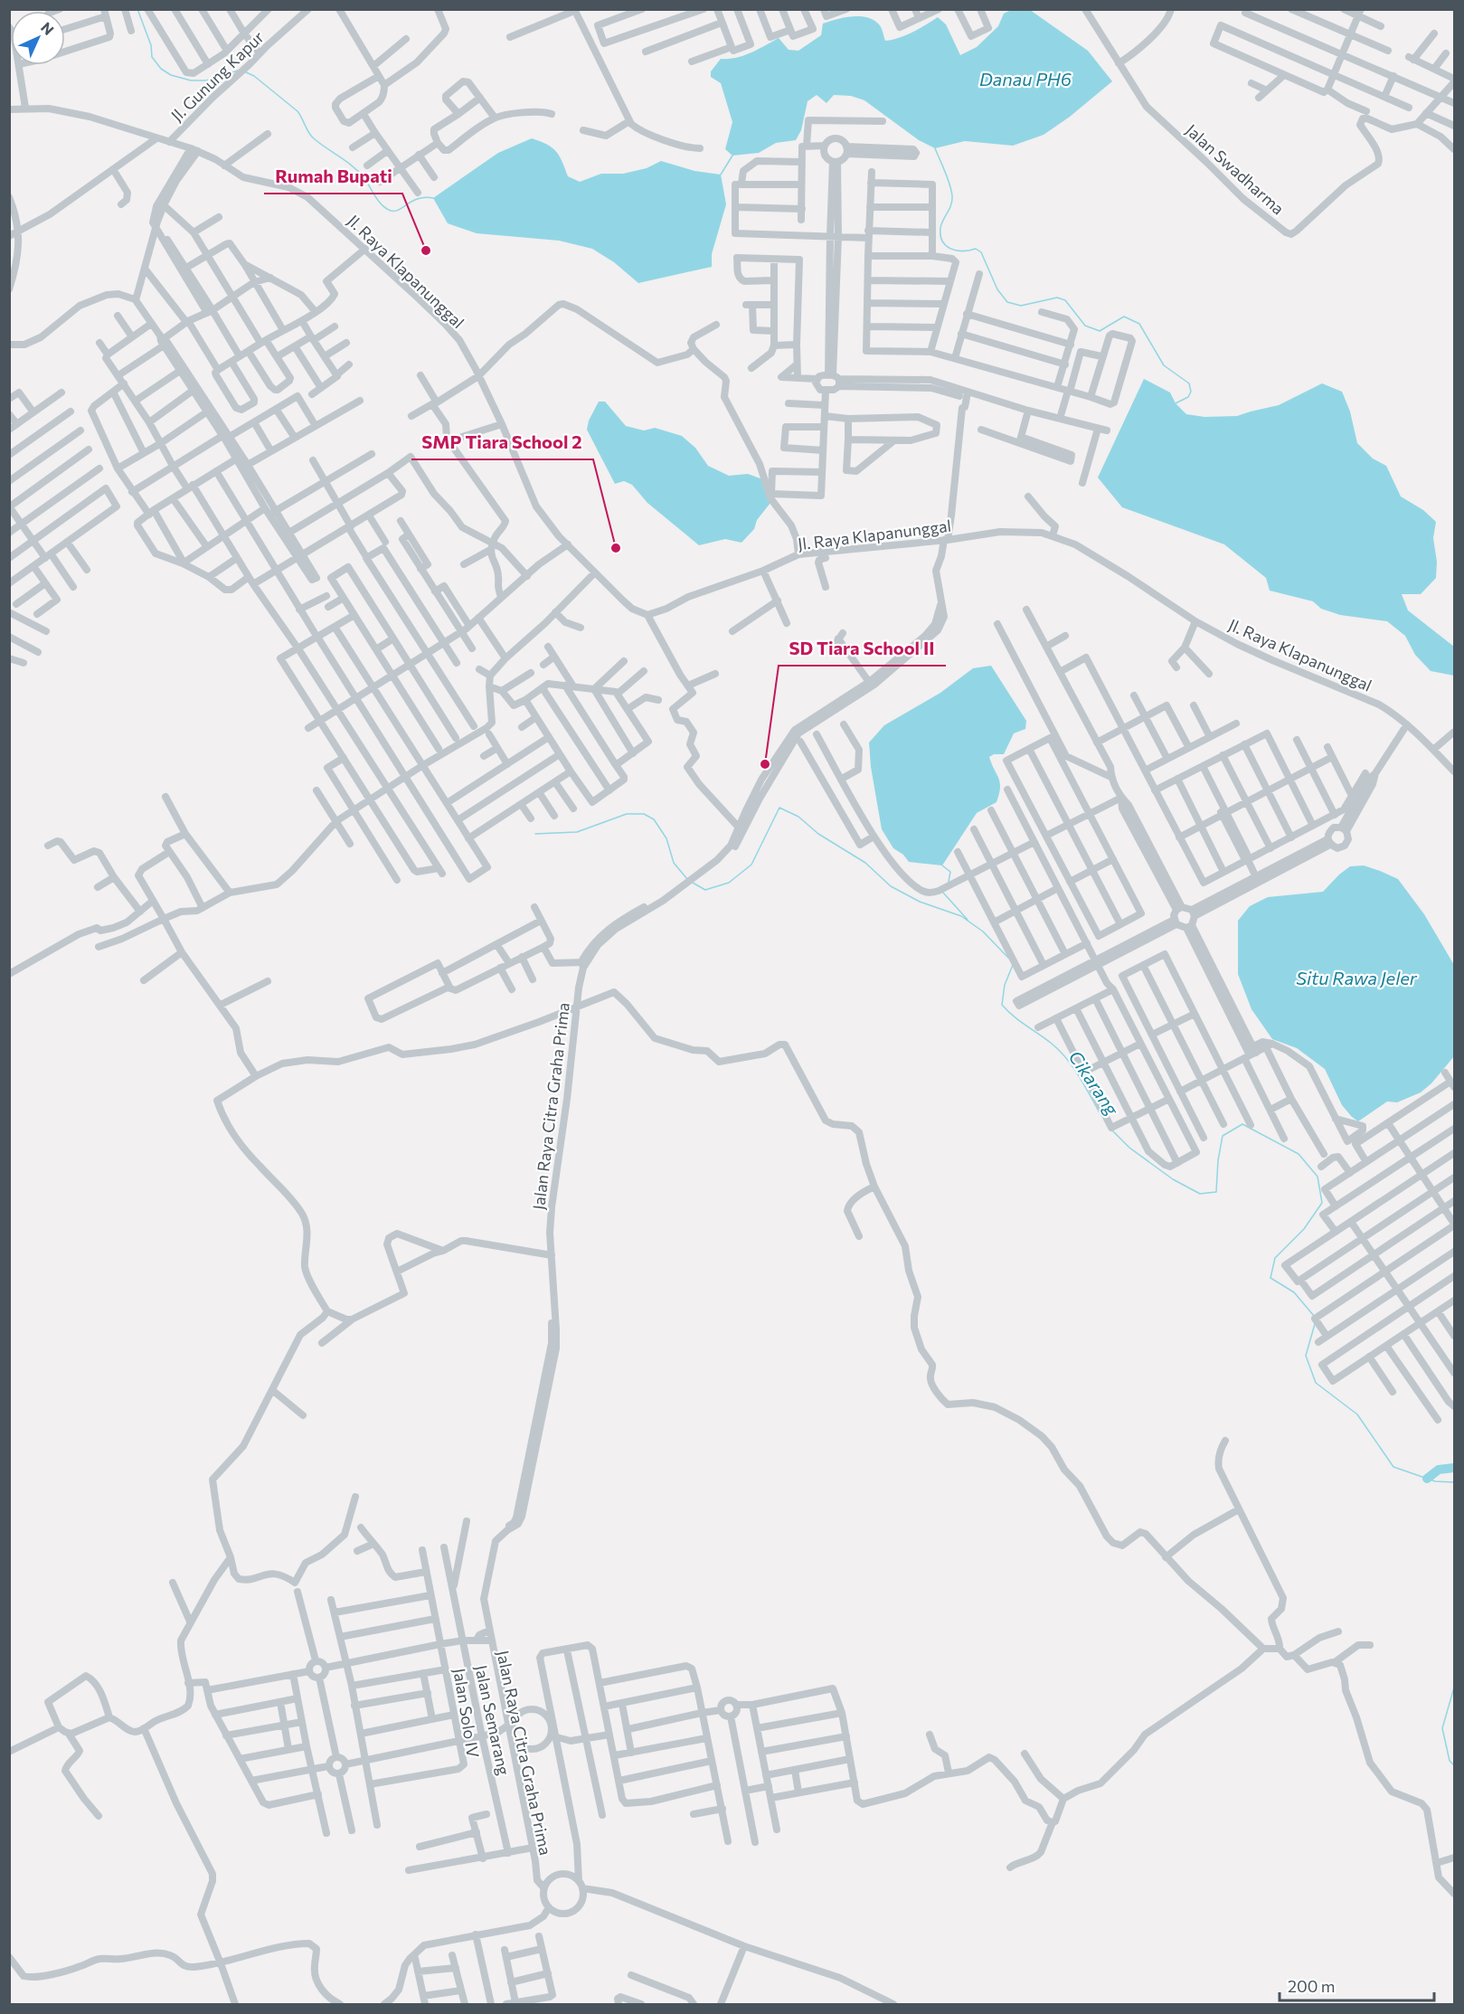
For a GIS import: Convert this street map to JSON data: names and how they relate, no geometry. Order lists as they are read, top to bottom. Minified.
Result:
{"streets":{"street":["Jl. Gunung Kapur","Jalan Swadharma","Jl. Raya Klapanunggal","Jalan Raya Citra Graha Prima","Jalan Solo IV","Jalan Semarang"]},"crossings":[["Jl. Gunung Kapur","Jl. Raya Klapanunggal"]],"water":["Danau PH6","Situ Rawa Jeler","Cikarang"],"places":["Rumah Bupati","SMP Tiara School 2","SD Tiara School II"],"scale_bar":"200 m","north":"top right"}
